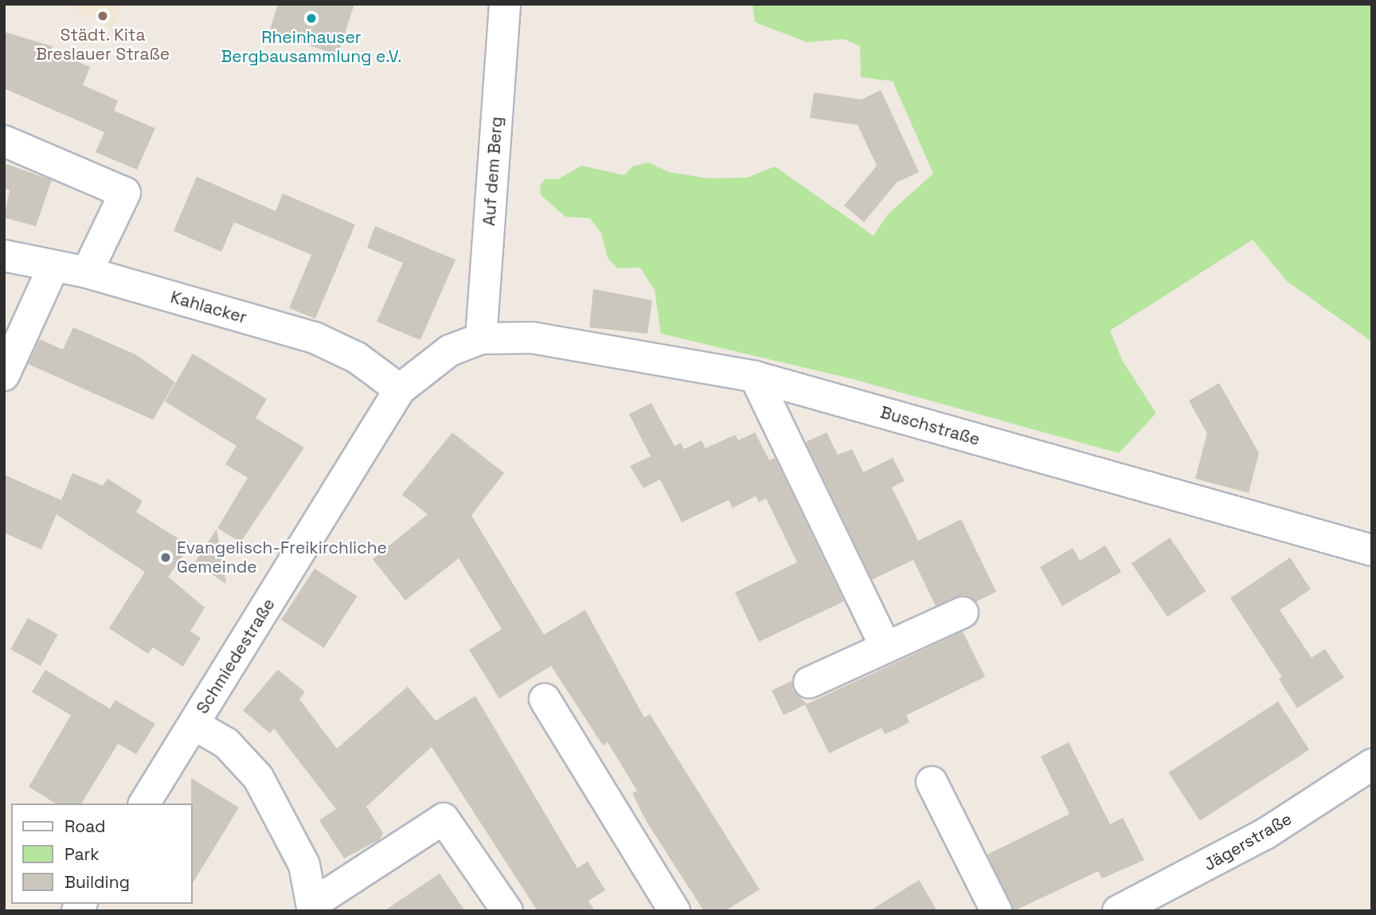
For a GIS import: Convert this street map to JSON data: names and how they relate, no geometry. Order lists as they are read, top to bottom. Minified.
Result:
{"streets":{"street":["Auf dem Berg","Kahlacker","Buschstraße","Schmiedestraße","Jägerstraße"]},"crossings":[["Auf dem Berg","Buschstraße"],["Auf dem Berg","Schmiedestraße"],["Kahlacker","Schmiedestraße"],["Buschstraße","Schmiedestraße"]],"places":["Städt. Kita Breslauer Straße","Rheinhauser Bergbausammlung e.V.","Evangelisch-Freikirchliche Gemeinde"],"legend":["Road","Park","Building"]}
